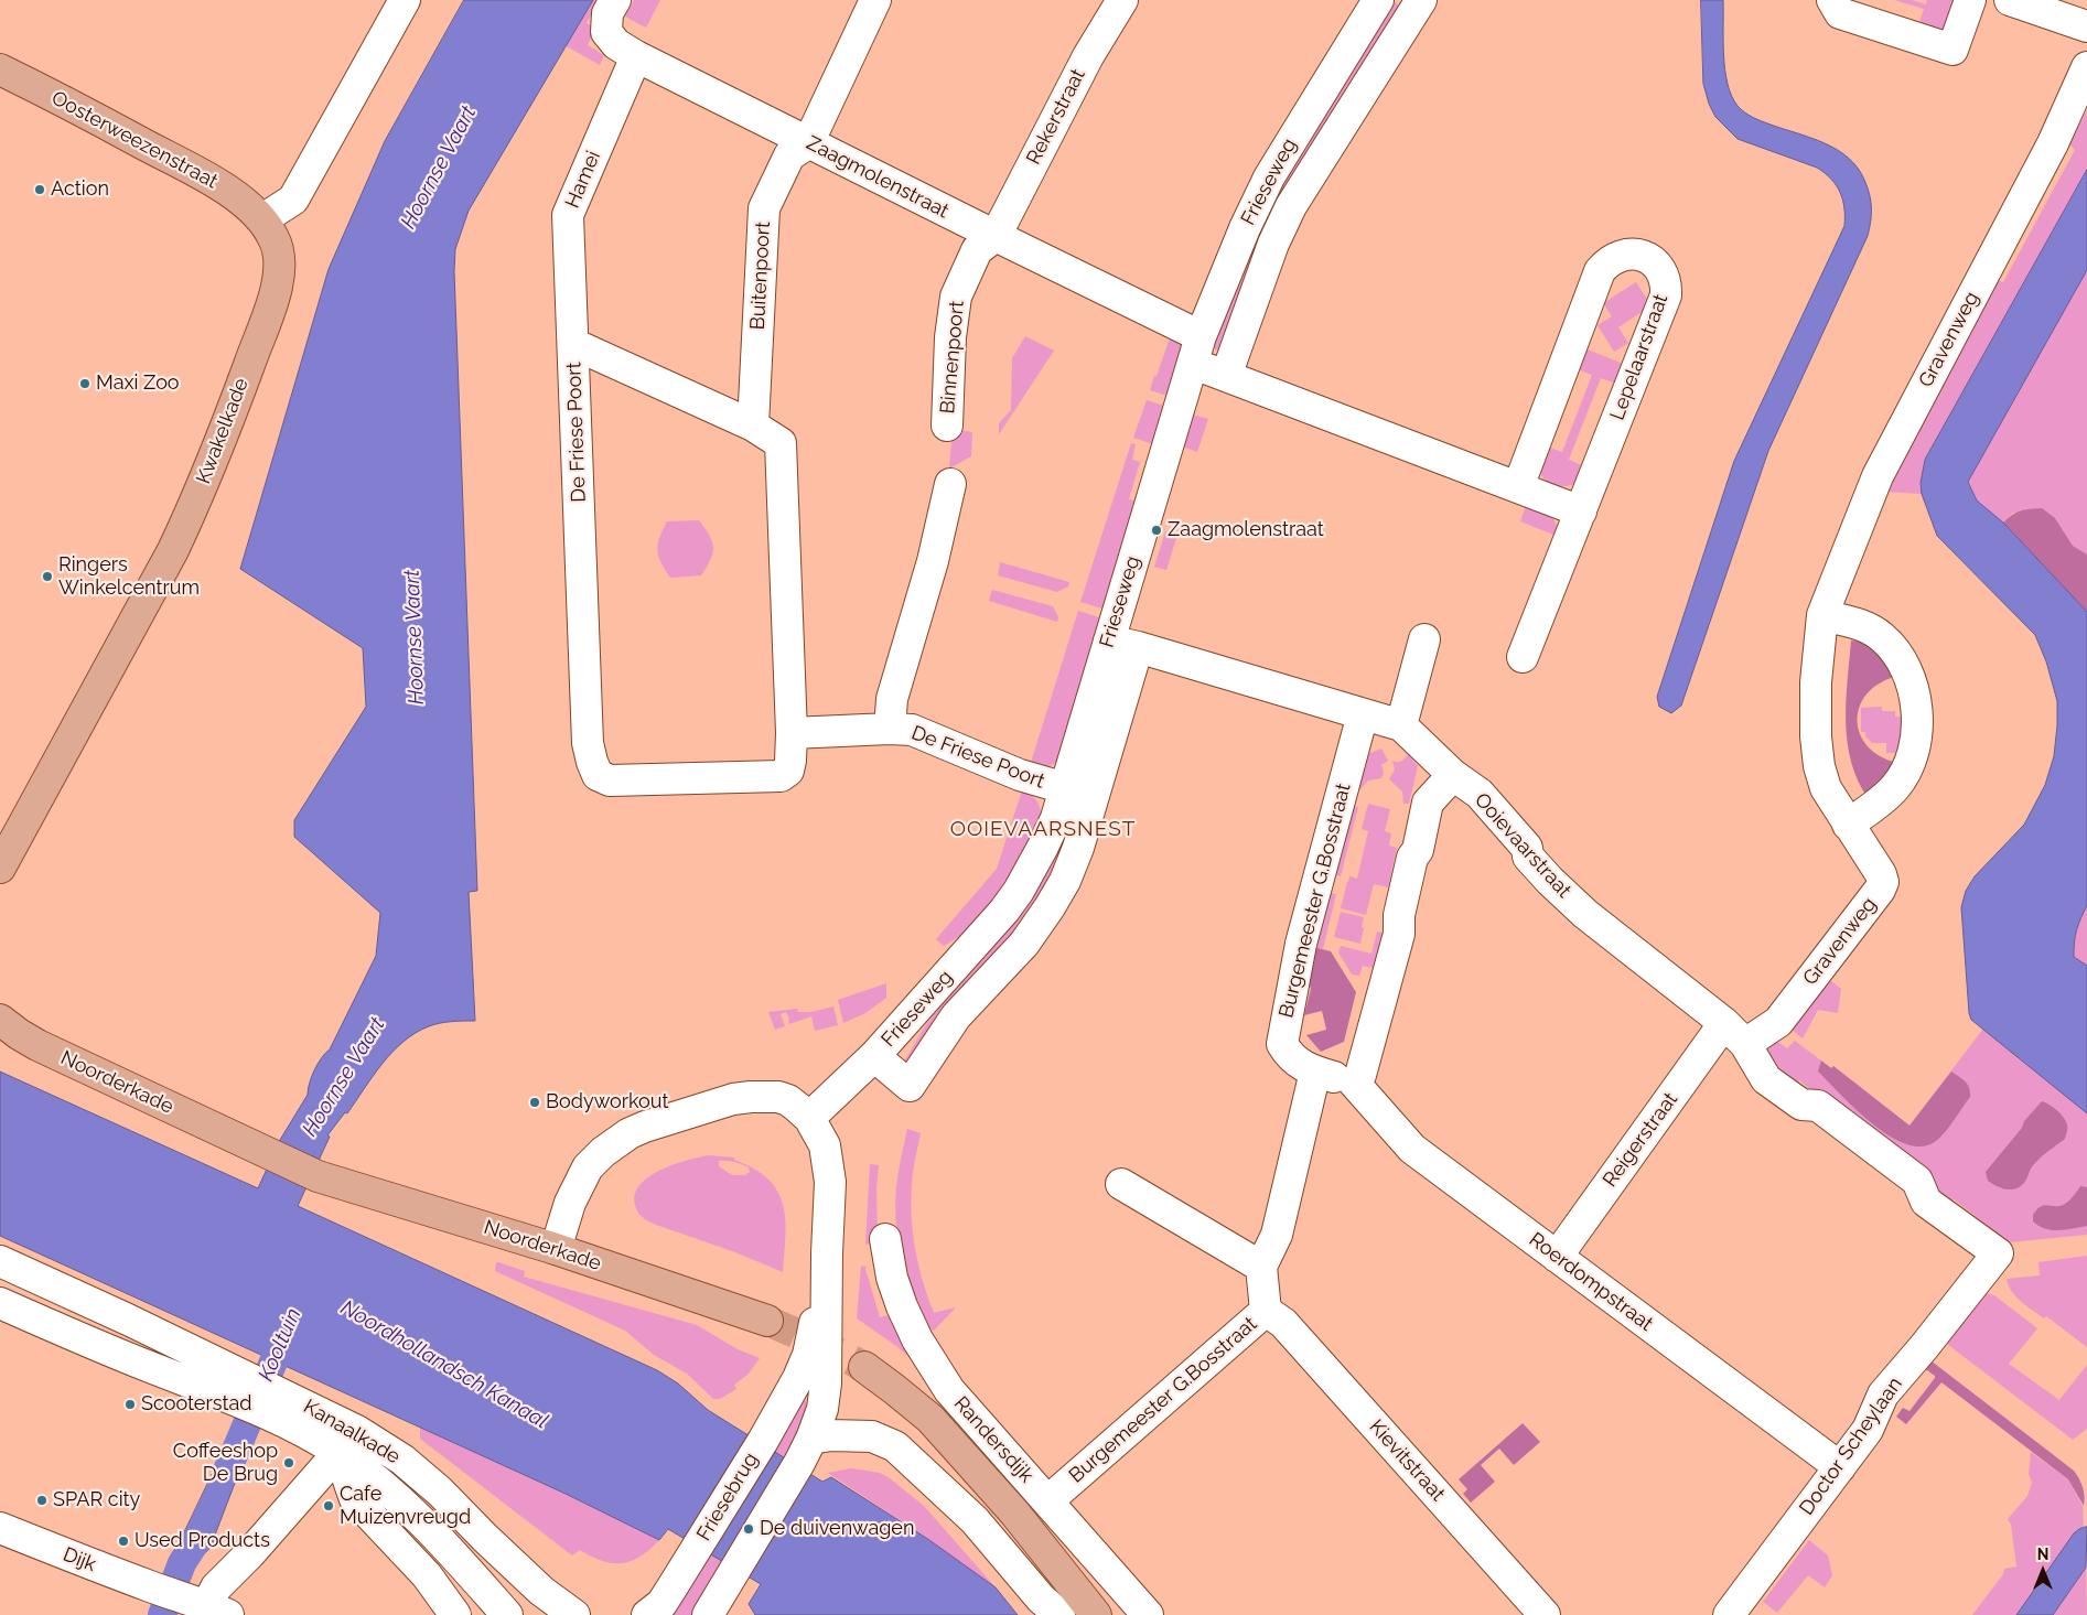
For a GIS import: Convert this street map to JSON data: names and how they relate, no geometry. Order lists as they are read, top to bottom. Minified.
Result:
{"streets":{"main road":["Oosterweezenstraat","Kwakelkade","Noorderkade","Randersdijk"],"street":["Rekerstraat","Zaagmolenstraat","Hamei","Frieseweg","Buitenpoort","Gravenweg","Binnenpoort","Lepelaarstraat","De Friese Poort","Ooievaarstraat","Burgemeester G.Bosstraat","Reigerstraat","Roerdompstraat","Kanaalkade","Doctor Scheylaan","Kievitstraat","Friesebrug","Dijk"]},"crossings":[["Rekerstraat","Zaagmolenstraat"],["Rekerstraat","Binnenpoort"],["Oosterweezenstraat","Kwakelkade"],["Zaagmolenstraat","Hamei"],["Zaagmolenstraat","Frieseweg"],["Zaagmolenstraat","Buitenpoort"],["Zaagmolenstraat","Binnenpoort"],["Hamei","De Friese Poort"],["Frieseweg","De Friese Poort"],["Frieseweg","Ooievaarstraat"],["Buitenpoort","De Friese Poort"],["Gravenweg","Ooievaarstraat"],["Ooievaarstraat","Burgemeester G.Bosstraat"],["Ooievaarstraat","Reigerstraat"],["Ooievaarstraat","Doctor Scheylaan"],["Burgemeester G.Bosstraat","Roerdompstraat"],["Burgemeester G.Bosstraat","Randersdijk"],["Burgemeester G.Bosstraat","Kievitstraat"],["Reigerstraat","Roerdompstraat"],["Roerdompstraat","Doctor Scheylaan"]],"districts":["OOIEVAARSNEST"],"water":["Hoornse Vaart","Kooltuin","Noordhollandsch Kanaal"],"places":["Action","Maxi Zoo","Zaagmolenstraat","Ringers Winkelcentrum","Bodyworkout","Scooterstad","Coffeeshop De Brug","SPAR city","Cafe Muizenvreugd","De duivenwagen","Used Products"],"north":"top"}
